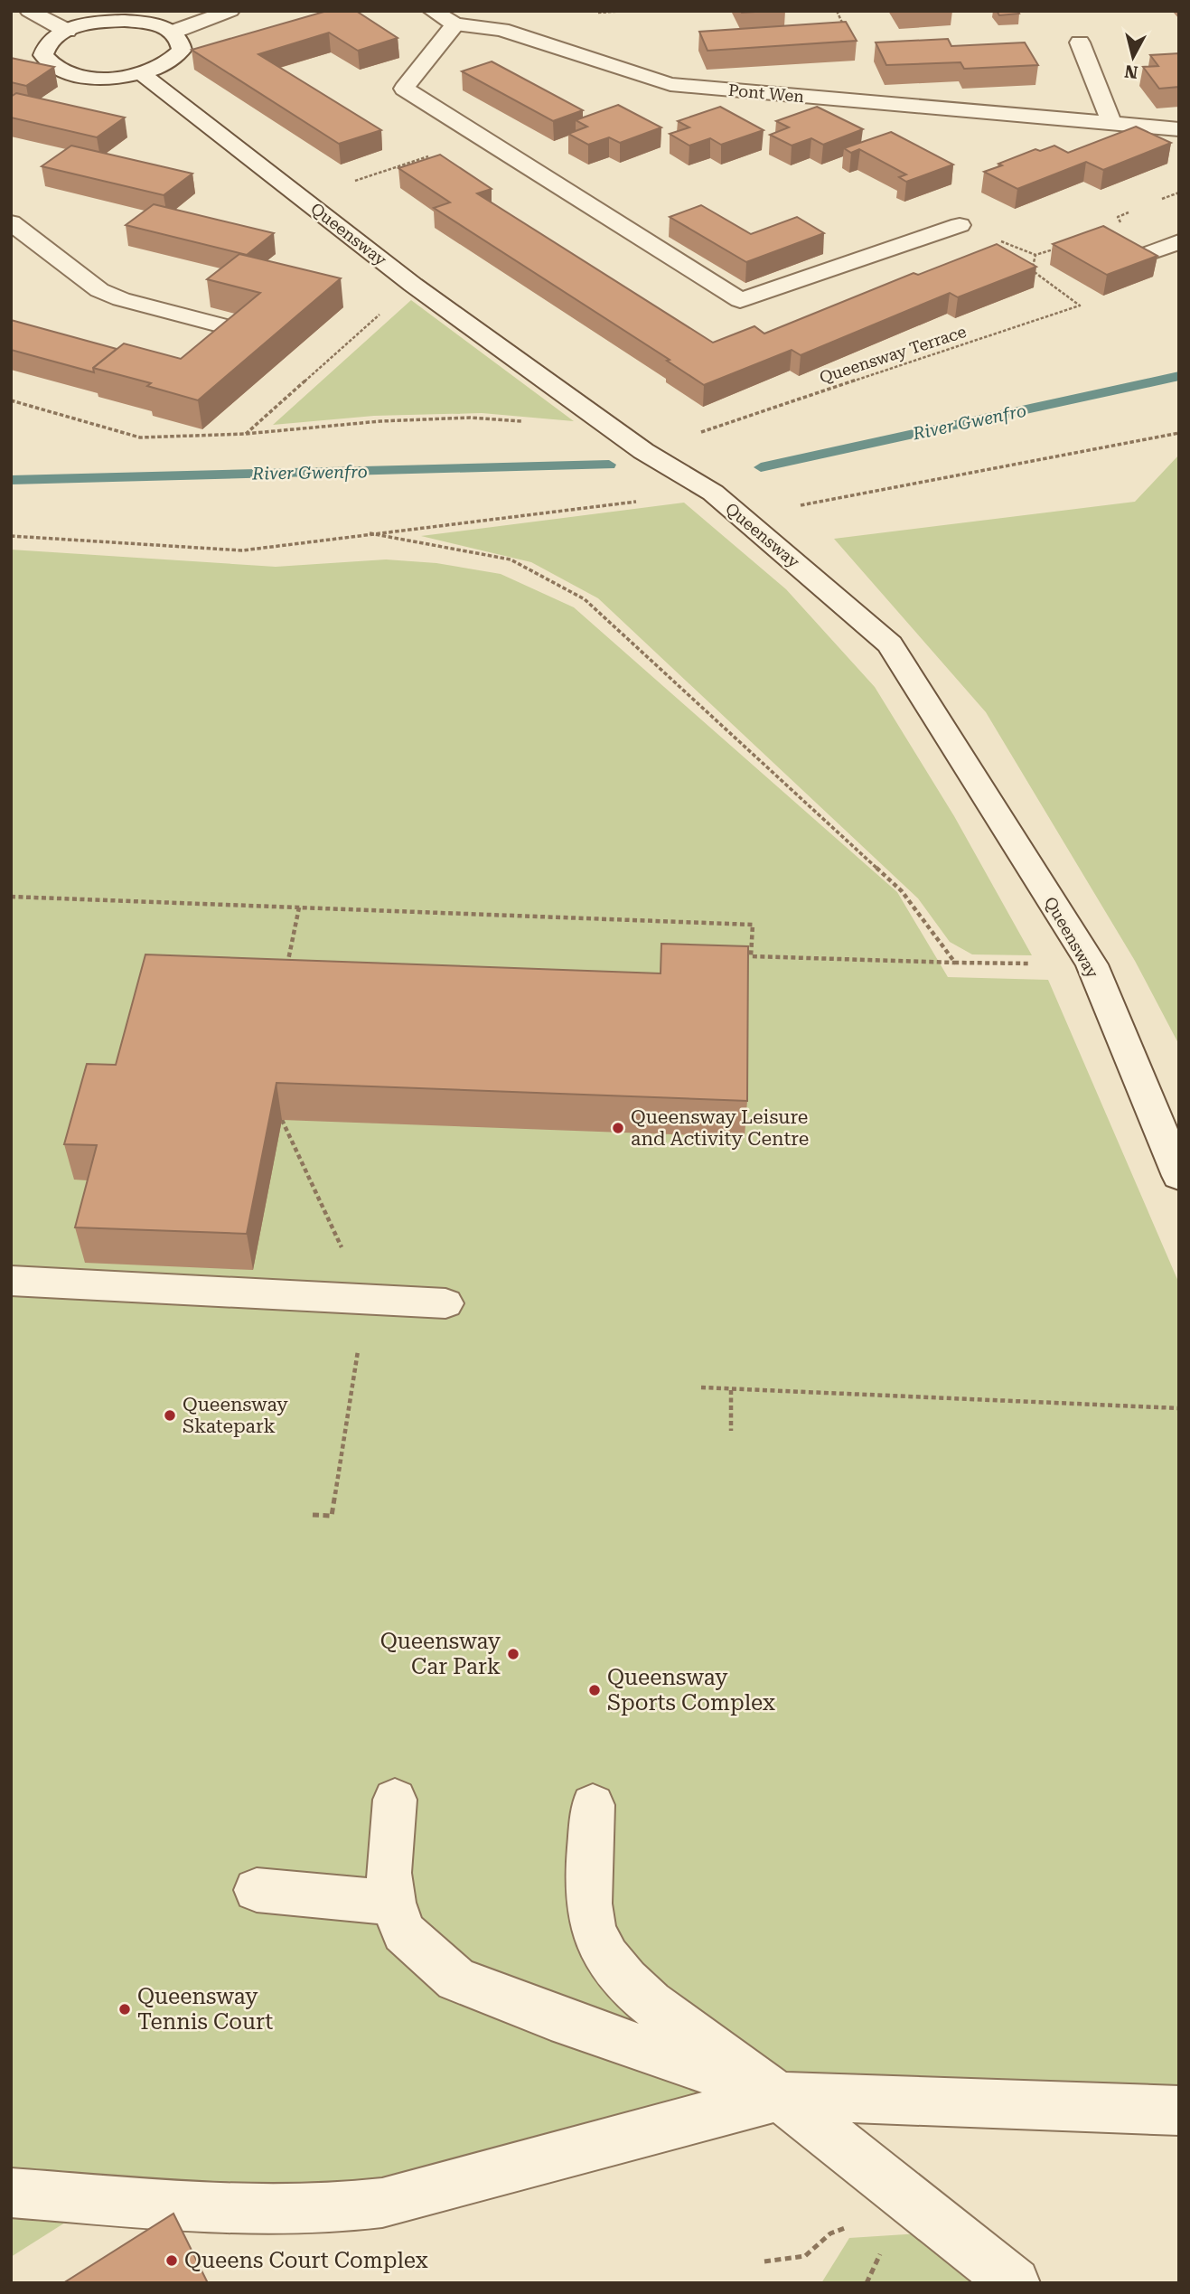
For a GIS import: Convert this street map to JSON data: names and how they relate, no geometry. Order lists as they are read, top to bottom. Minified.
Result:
{"streets":{"street":["Pont Wen","Queensway"],"path":["Queensway Terrace"]},"crossings":[["Queensway","Queensway Terrace"]],"water":["River Gwenfro"],"places":["Queensway Leisure and Activity Centre","Queensway Skatepark","Queensway Car Park","Queensway Sports Complex","Queensway Tennis Court","Queens Court Complex"],"north":"bottom"}
